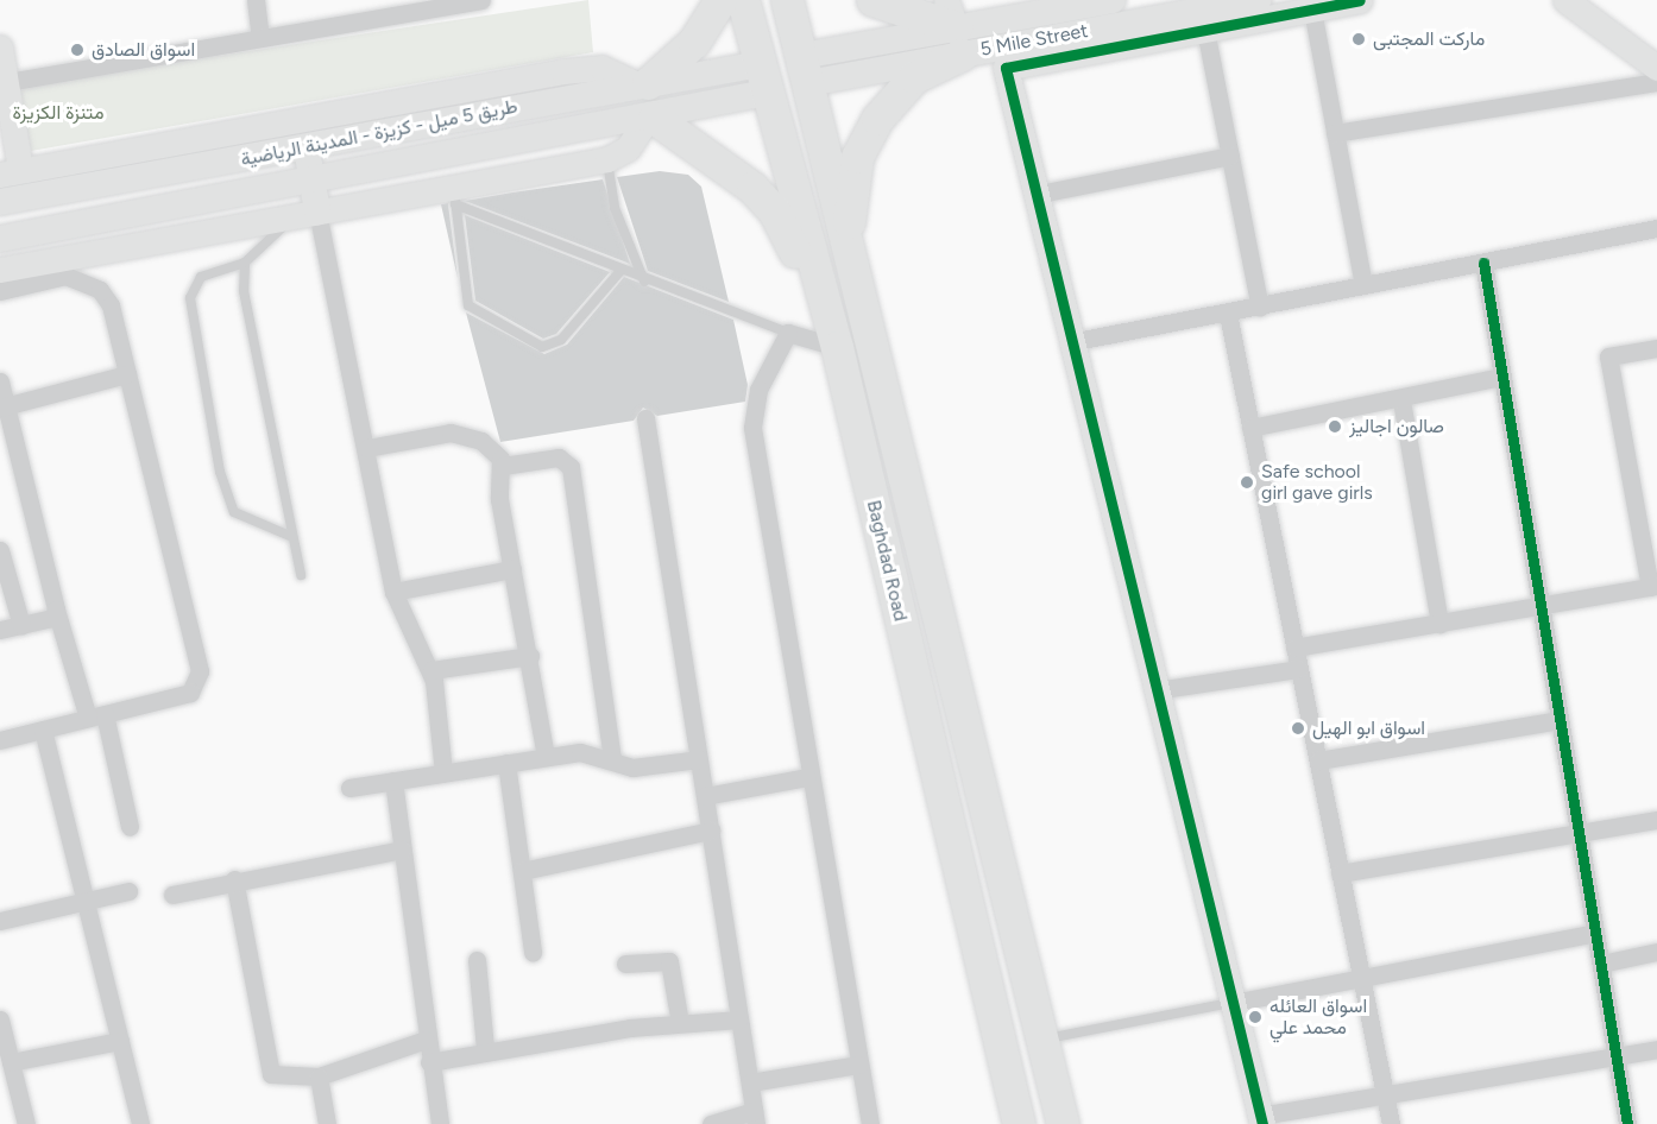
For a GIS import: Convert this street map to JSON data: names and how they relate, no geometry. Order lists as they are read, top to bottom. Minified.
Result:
{"streets":{"highway":["Baghdad Road"],"main road":["5 Mile Street","طريق 5 ميل - كزيزة - المدينة الرياضية"]},"crossings":[["5 Mile Street","Baghdad Road"],["طريق 5 ميل - كزيزة - المدينة الرياضية","Baghdad Road"]],"parks":["متنزة الكزيزة"],"places":["ماركت المجتبى","اسواق الصادق","صالون اجاليز","Safe school girl gave girls","اسواق ابو الهيل","اسواق العائله محمد علي"]}
